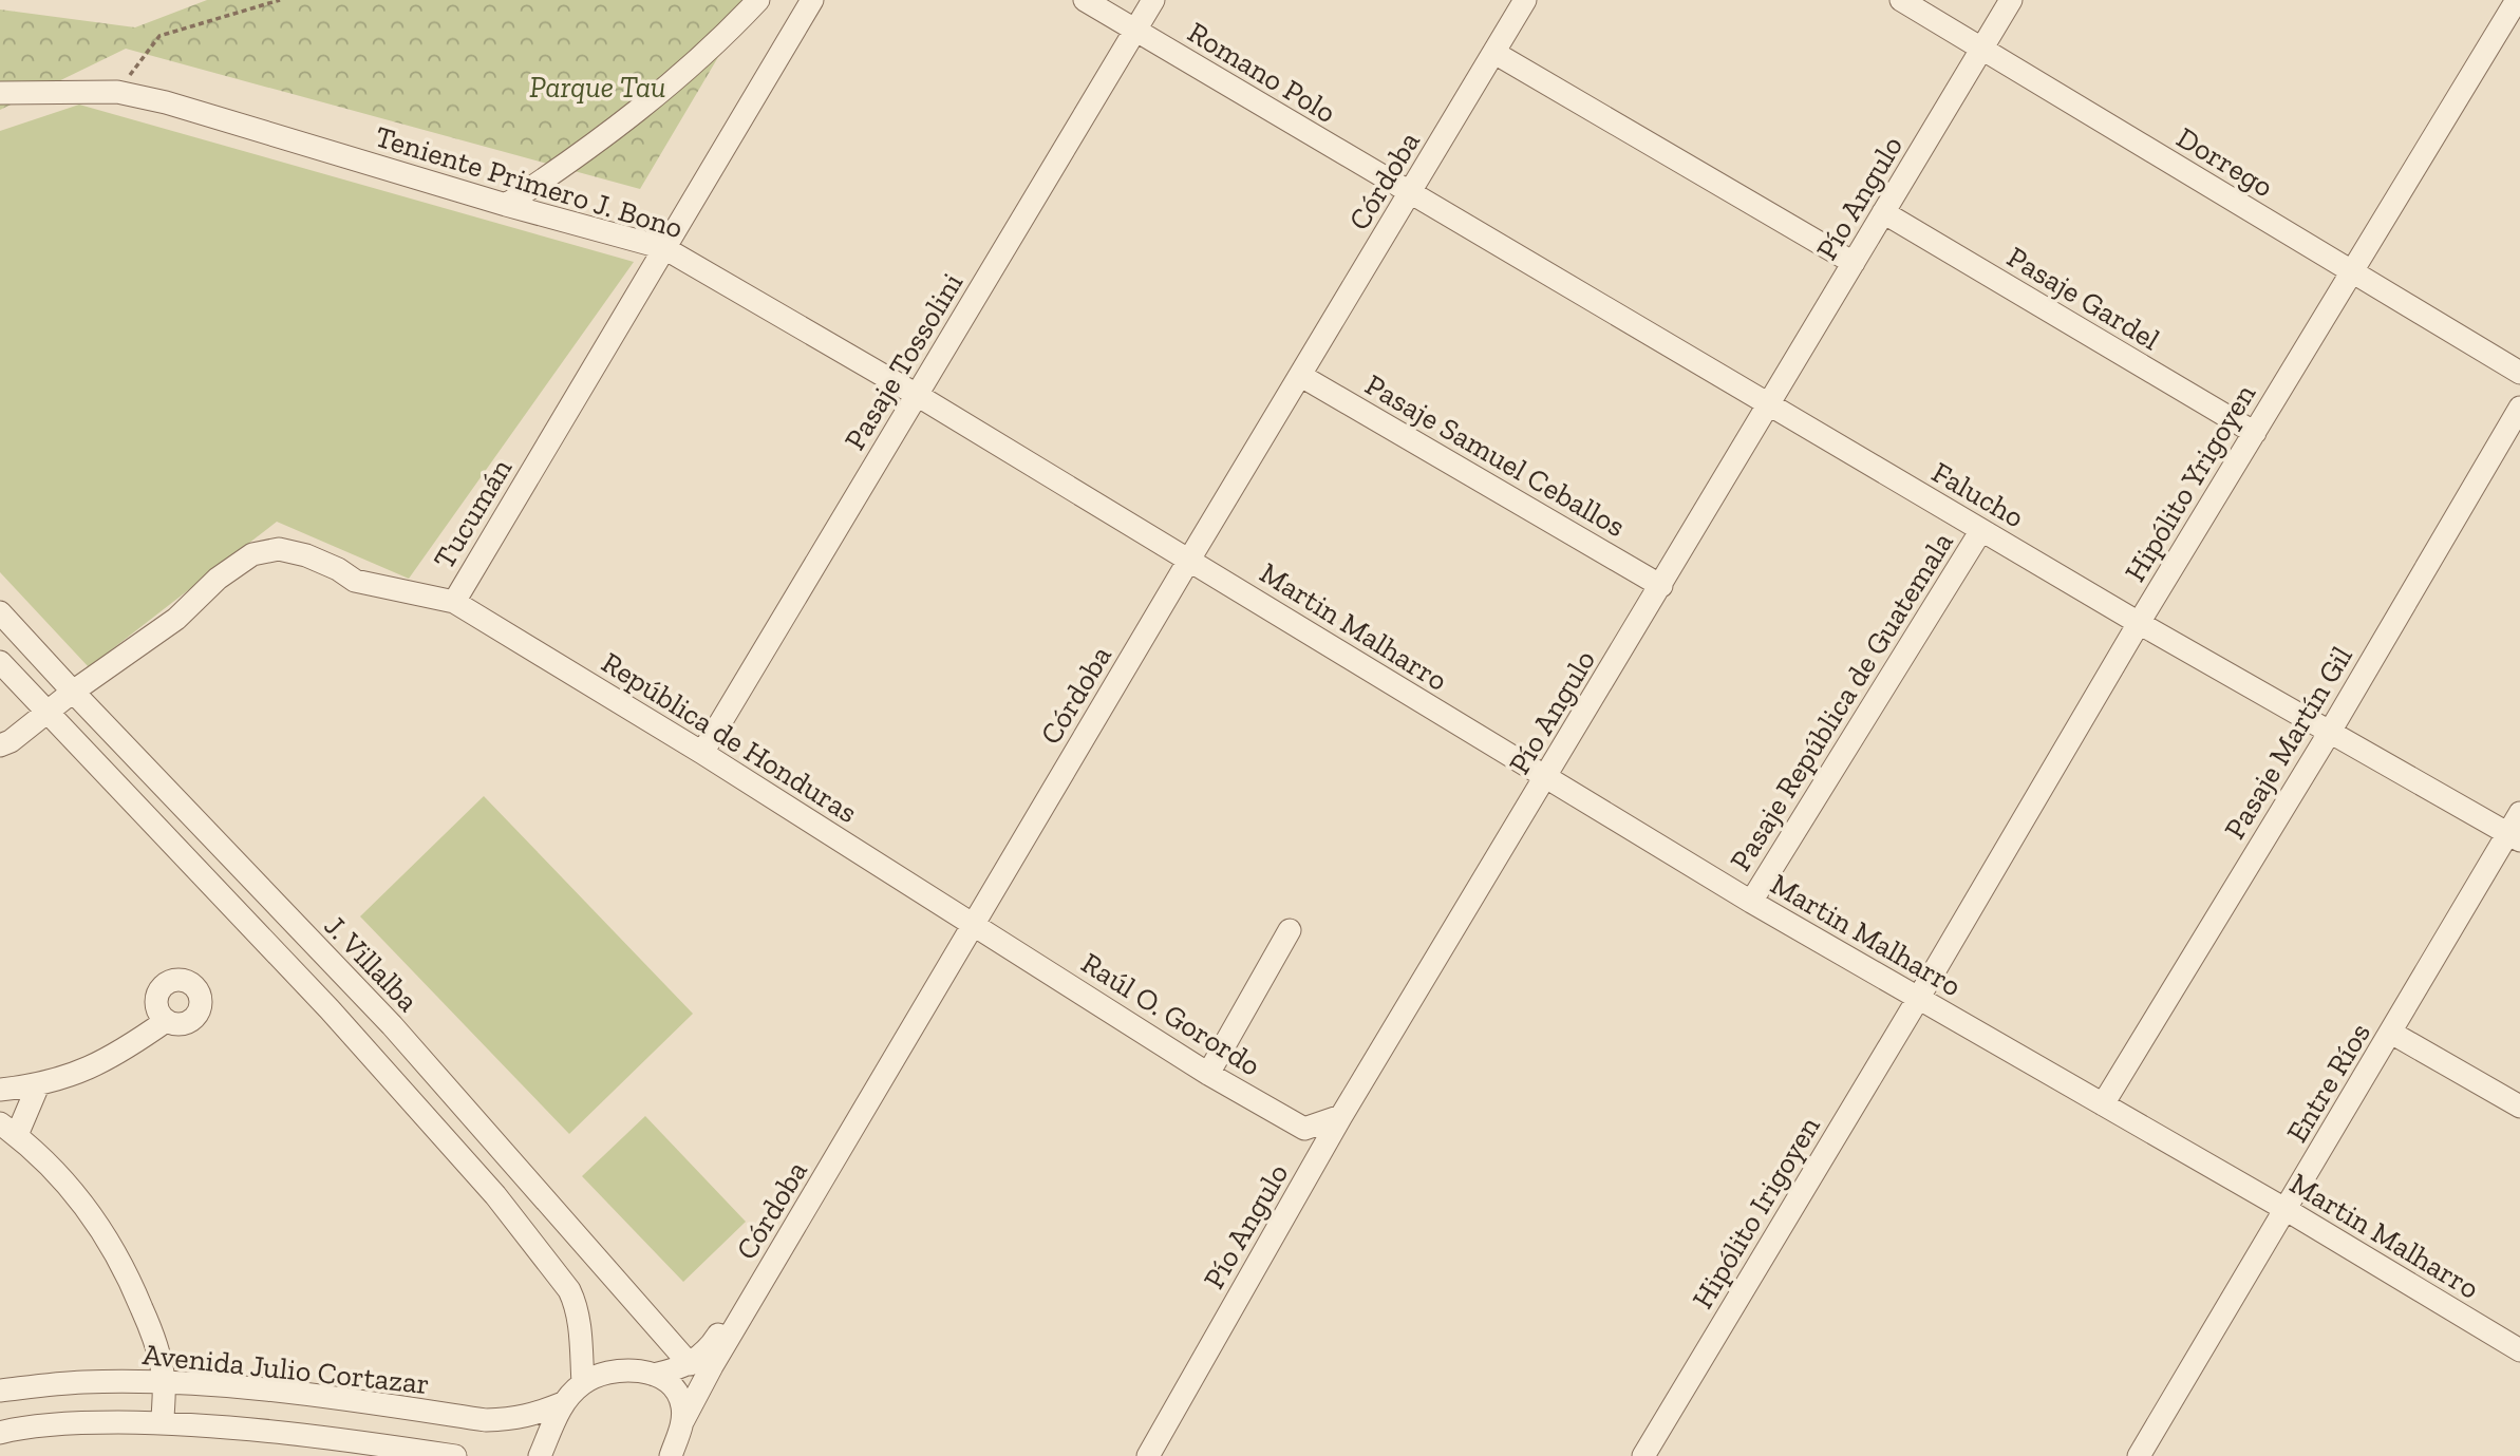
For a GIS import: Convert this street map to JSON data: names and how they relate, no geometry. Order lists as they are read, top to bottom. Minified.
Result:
{"streets":{"street":["Romano Polo","Dorrego","Córdoba","Teniente Primero J. Bono","Pío Angulo","Pasaje Gardel","Pasaje Tossolini","Pasaje Samuel Ceballos","Hipólito Yrigoyen","Falucho","Tucumán","Martin Malharro","Pasaje República de Guatemala","República de Honduras","Pasaje Martín Gil","J. Villalba","Raúl O. Gorordo","Entre Ríos","Hipólito Irigoyen","Avenida Julio Cortazar"]},"crossings":[["Romano Polo","Córdoba"],["Romano Polo","Pasaje Tossolini"],["Romano Polo","Falucho"],["Dorrego","Pío Angulo"],["Dorrego","Hipólito Yrigoyen"],["Córdoba","Teniente Primero J. Bono"],["Córdoba","Pasaje Samuel Ceballos"],["Córdoba","Falucho"],["Córdoba","Martin Malharro"],["Córdoba","República de Honduras"],["Córdoba","J. Villalba"],["Córdoba","Raúl O. Gorordo"],["Teniente Primero J. Bono","Pasaje Tossolini"],["Teniente Primero J. Bono","Tucumán"],["Teniente Primero J. Bono","Martin Malharro"],["Pío Angulo","Pasaje Gardel"],["Pío Angulo","Pasaje Samuel Ceballos"],["Pío Angulo","Falucho"],["Pío Angulo","Martin Malharro"],["Pío Angulo","Raúl O. Gorordo"],["Pasaje Gardel","Hipólito Yrigoyen"],["Pasaje Tossolini","República de Honduras"],["Hipólito Yrigoyen","Falucho"],["Hipólito Yrigoyen","Martin Malharro"],["Hipólito Yrigoyen","Hipólito Irigoyen"],["Falucho","Pasaje República de Guatemala"],["Falucho","Pasaje Martín Gil"],["Falucho","Entre Ríos"],["Tucumán","República de Honduras"],["Tucumán","J. Villalba"],["Martin Malharro","Pasaje República de Guatemala"],["Martin Malharro","Pasaje Martín Gil"],["Martin Malharro","Entre Ríos"],["Martin Malharro","Hipólito Irigoyen"],["República de Honduras","Raúl O. Gorordo"]],"parks":["Parque Tau"]}
